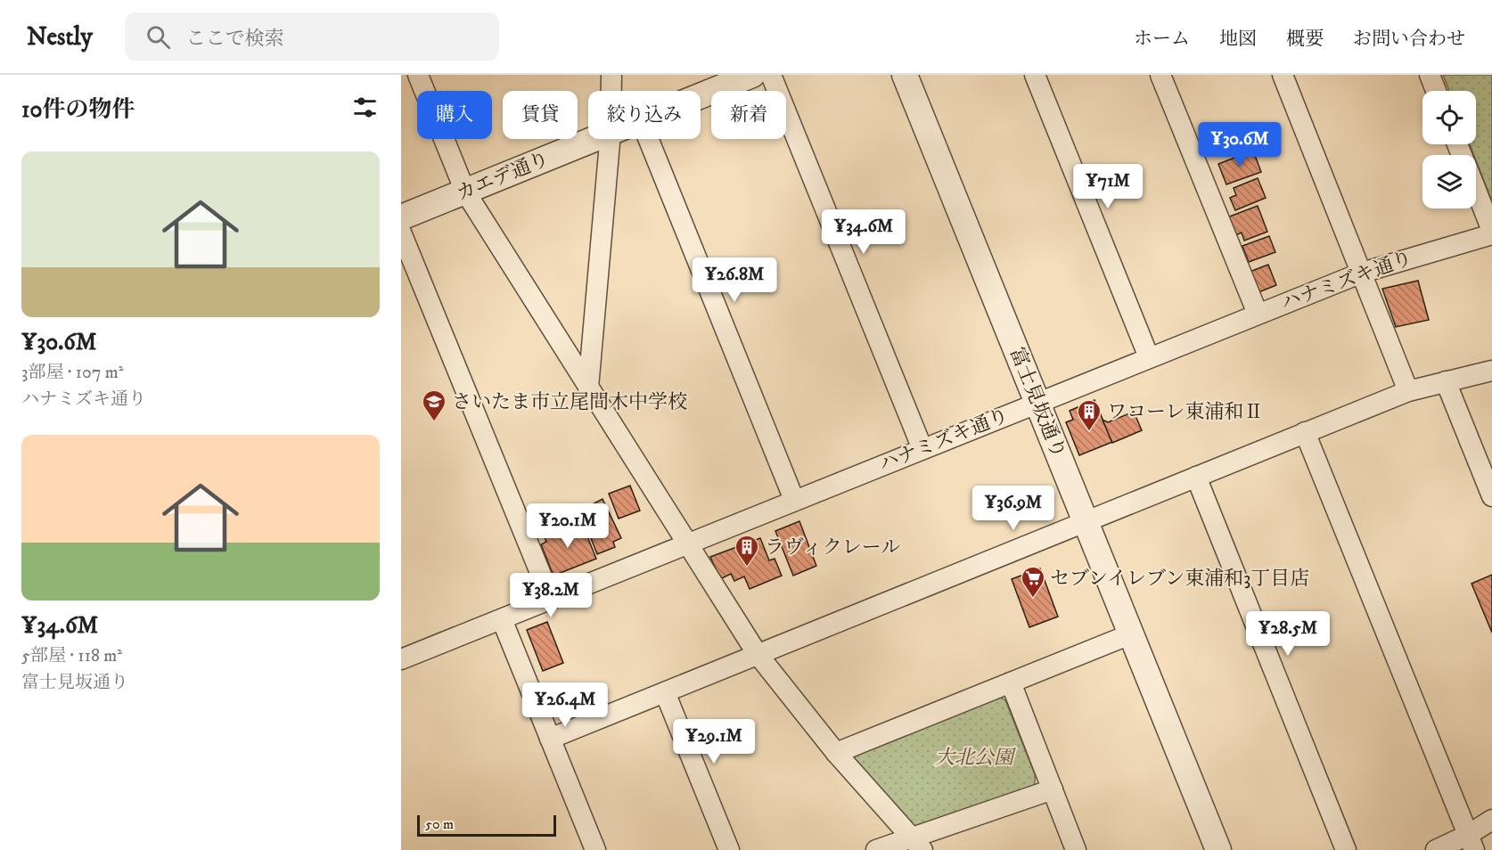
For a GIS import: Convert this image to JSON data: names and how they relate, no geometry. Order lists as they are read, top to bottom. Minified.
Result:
{"streets":{"street":["カエデ通り","ハナミズキ通り","富士見坂通り"]},"crossings":[["ハナミズキ通り","富士見坂通り"]],"parks":["大北公園"],"places":{"school or university":["さいたま市立尾間木中学校"],"building":["ワコーレ東浦和Ⅱ","ラヴィクレール"],"supermarket":["セブンイレブン東浦和3丁目店"]},"scale_bar":"50 m","page":{"header":"Nestly","search":"ここで検索","nav":["ホーム","地図","概要","お問い合わせ"],"heading":"10件の物件","chip":["購入","賃貸","絞り込み","新着"],"price":["¥30.6M","¥71M","¥34.6M","¥26.8M","¥36.9M","¥20.1M","¥38.2M","¥28.5M","¥26.4M","¥29.1M"],"list":[{"name":"¥30.6M","note":"3部屋 · 107 m² · ハナミズキ通り"},{"name":"¥34.6M","note":"5部屋 · 118 m² · 富士見坂通り"}],"scale":"50 m"}}
